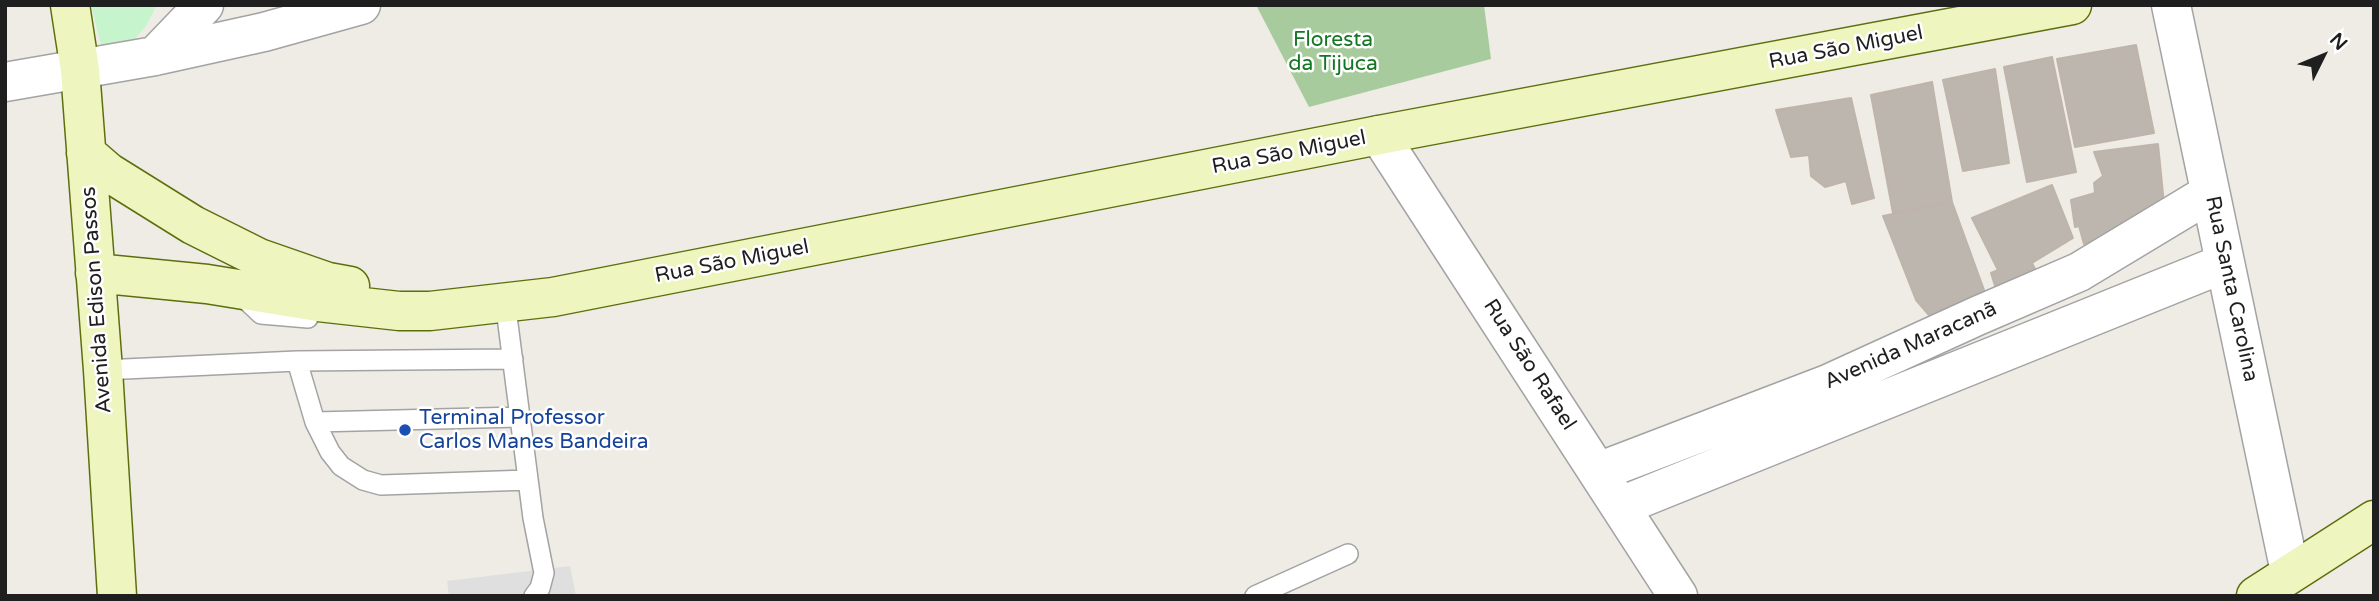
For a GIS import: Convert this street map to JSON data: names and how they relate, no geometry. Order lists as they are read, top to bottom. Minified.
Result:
{"streets":{"street":["Rua São Miguel","Rua Santa Carolina","Avenida Edison Passos","Avenida Maracanã","Rua São Rafael"]},"crossings":[["Rua São Miguel","Avenida Edison Passos"],["Rua São Miguel","Rua São Rafael"],["Rua Santa Carolina","Avenida Maracanã"],["Avenida Maracanã","Rua São Rafael"]],"parks":["Floresta da Tijuca"],"places":["Terminal Professor Carlos Manes Bandeira"],"north":"top right"}
